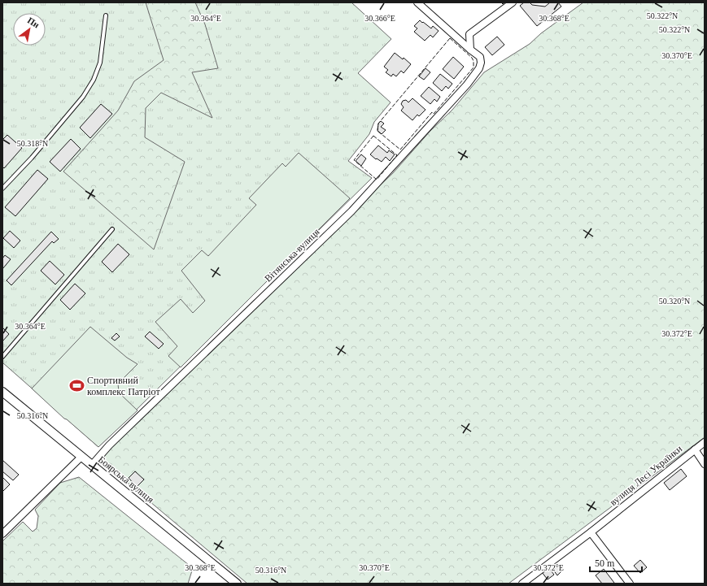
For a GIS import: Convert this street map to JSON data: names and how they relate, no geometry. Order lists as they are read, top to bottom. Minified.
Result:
{"streets":{"street":["Вітянська вулиця","вулиця Лесі Українки","Боярська вулиця"]},"crossings":[["Вітянська вулиця","Боярська вулиця"]],"places":{"sports":["Спортивний комплекс Патріот"]},"scale_bar":"50 m","north":"top right","coordinates":["50.322°N","30.364°E","30.366°E","30.368°E","30.370°E","50.318°N","50.320°N","30.372°E","50.316°N"]}
